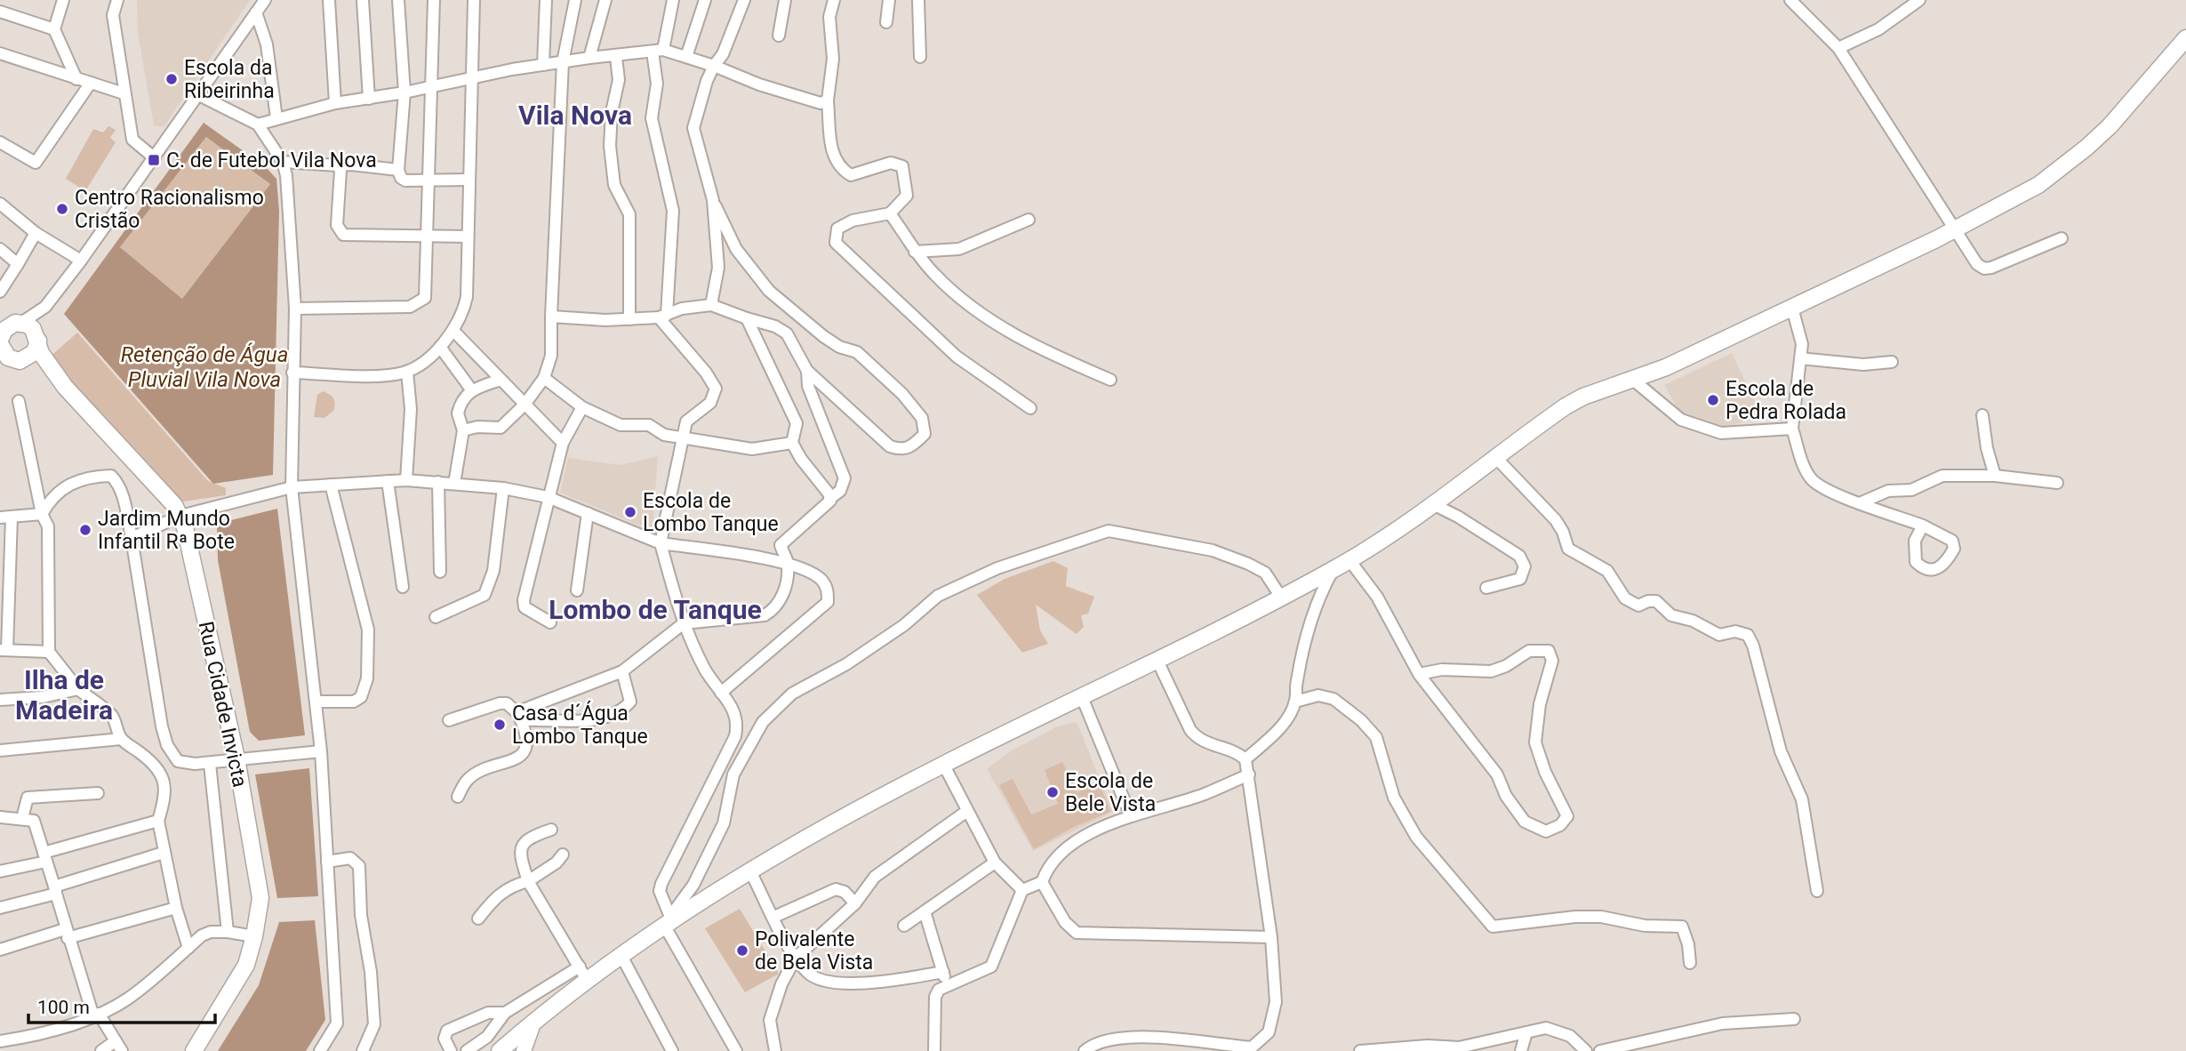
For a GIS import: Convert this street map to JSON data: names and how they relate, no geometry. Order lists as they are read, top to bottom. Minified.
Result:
{"streets":{"main road":["Rua Cidade Invicta"]},"districts":["Vila Nova","Lombo de Tanque","Ilha de Madeira"],"water":["Retenção de Água Pluvial Vila Nova"],"places":{"other":["Escola da Ribeirinha","Centro Racionalismo Cristão","Escola de Pedra Rolada","Escola de Lombo Tanque","Jardim Mundo Infantil Rª Bote","Casa d´Água Lombo Tanque","Escola de Bele Vista","Polivalente de Bela Vista"],"transit":["C. de Futebol Vila Nova"]},"scale_bar":"100 m"}
